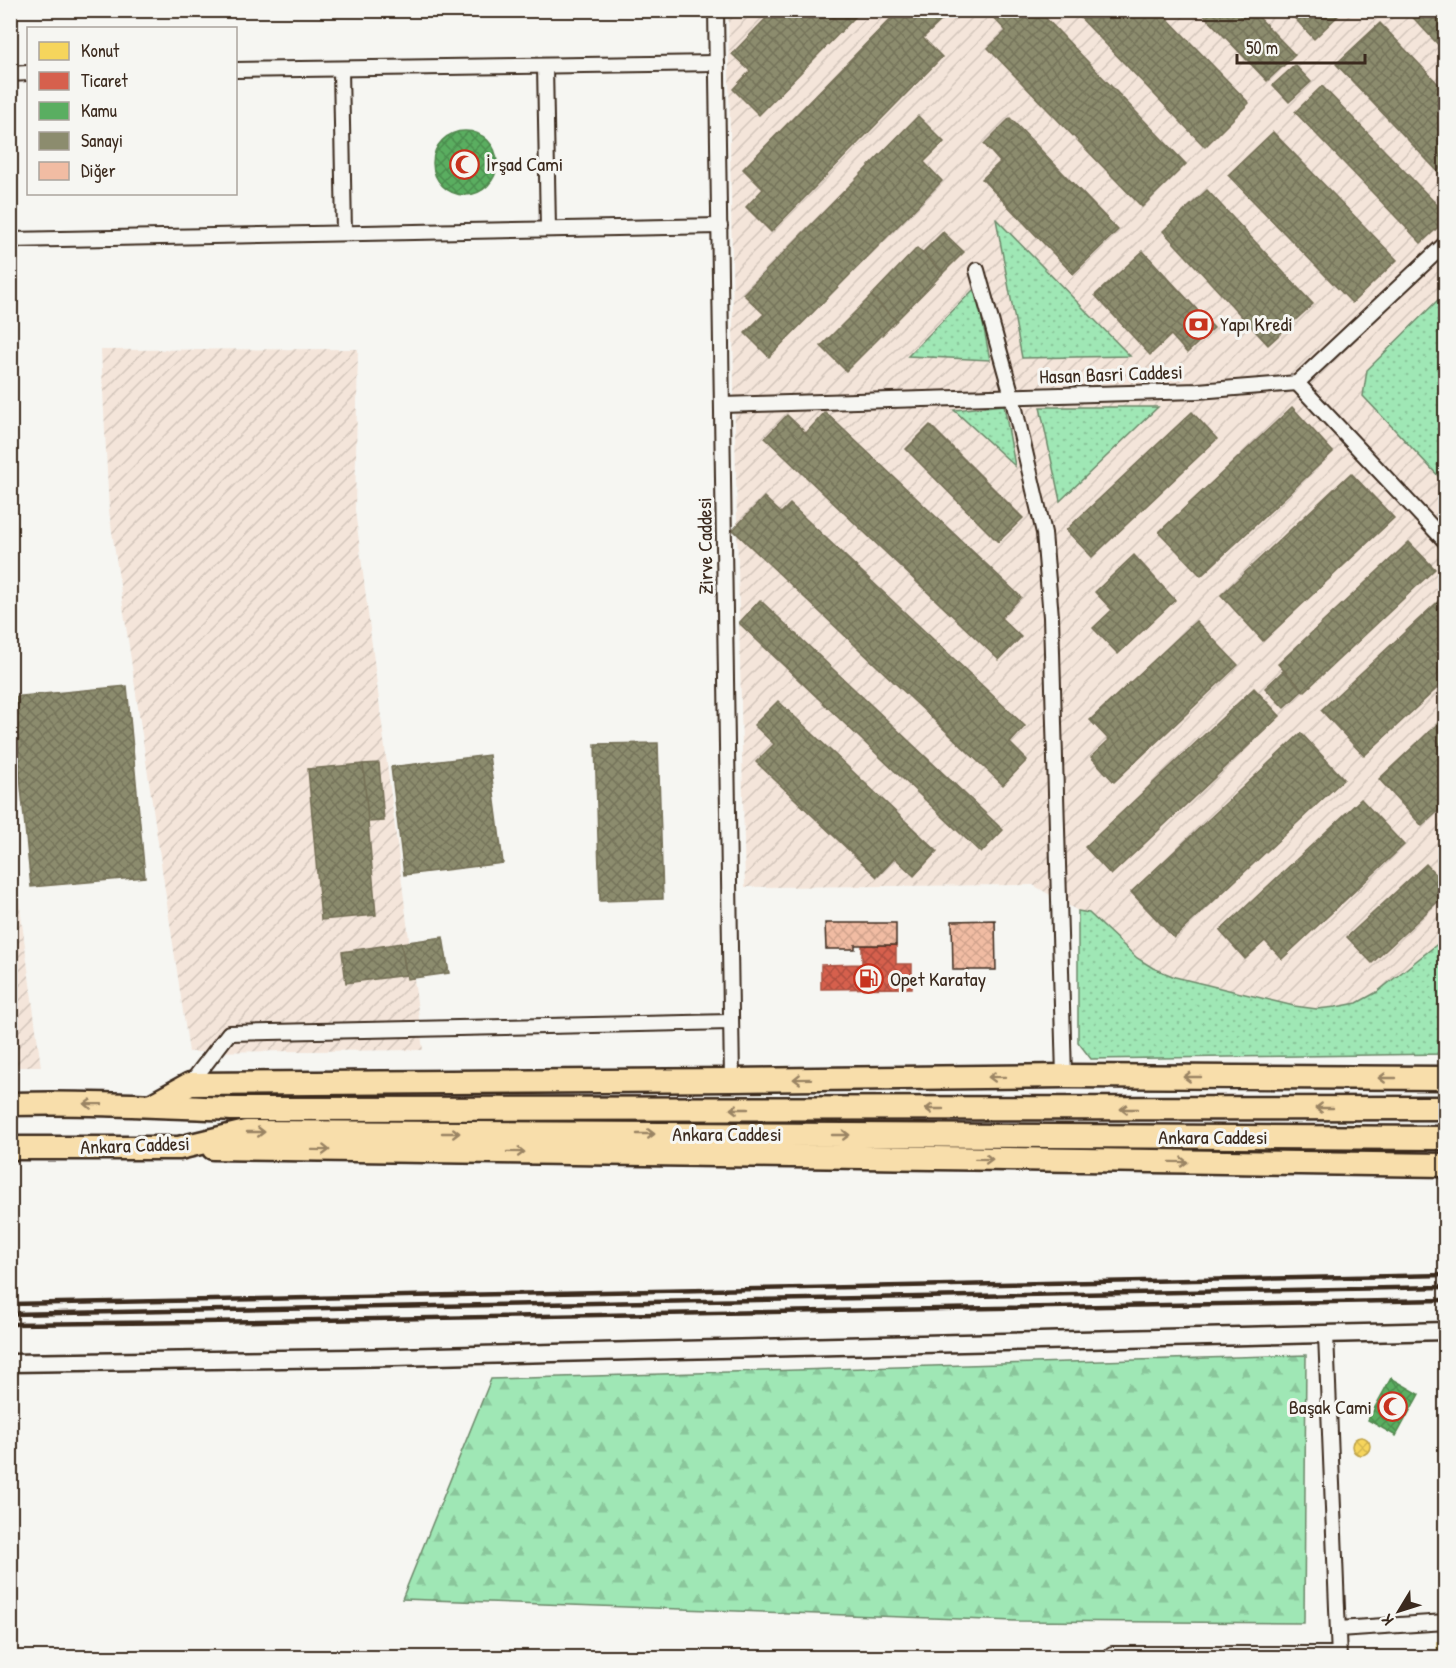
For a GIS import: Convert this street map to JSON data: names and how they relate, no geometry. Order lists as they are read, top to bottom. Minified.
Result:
{"streets":{"highway":["Ankara Caddesi"],"street":["Hasan Basri Caddesi","Zirve Caddesi"]},"crossings":[["Hasan Basri Caddesi","Zirve Caddesi"]],"places":{"mosque":["İrşad Cami","Başak Cami"],"bank":["Yapı Kredi"],"fuel station":["Opet Karatay"]},"legend":["Konut","Ticaret","Kamu","Sanayi","Diğer"],"scale_bar":"50 m","north":"bottom left"}
